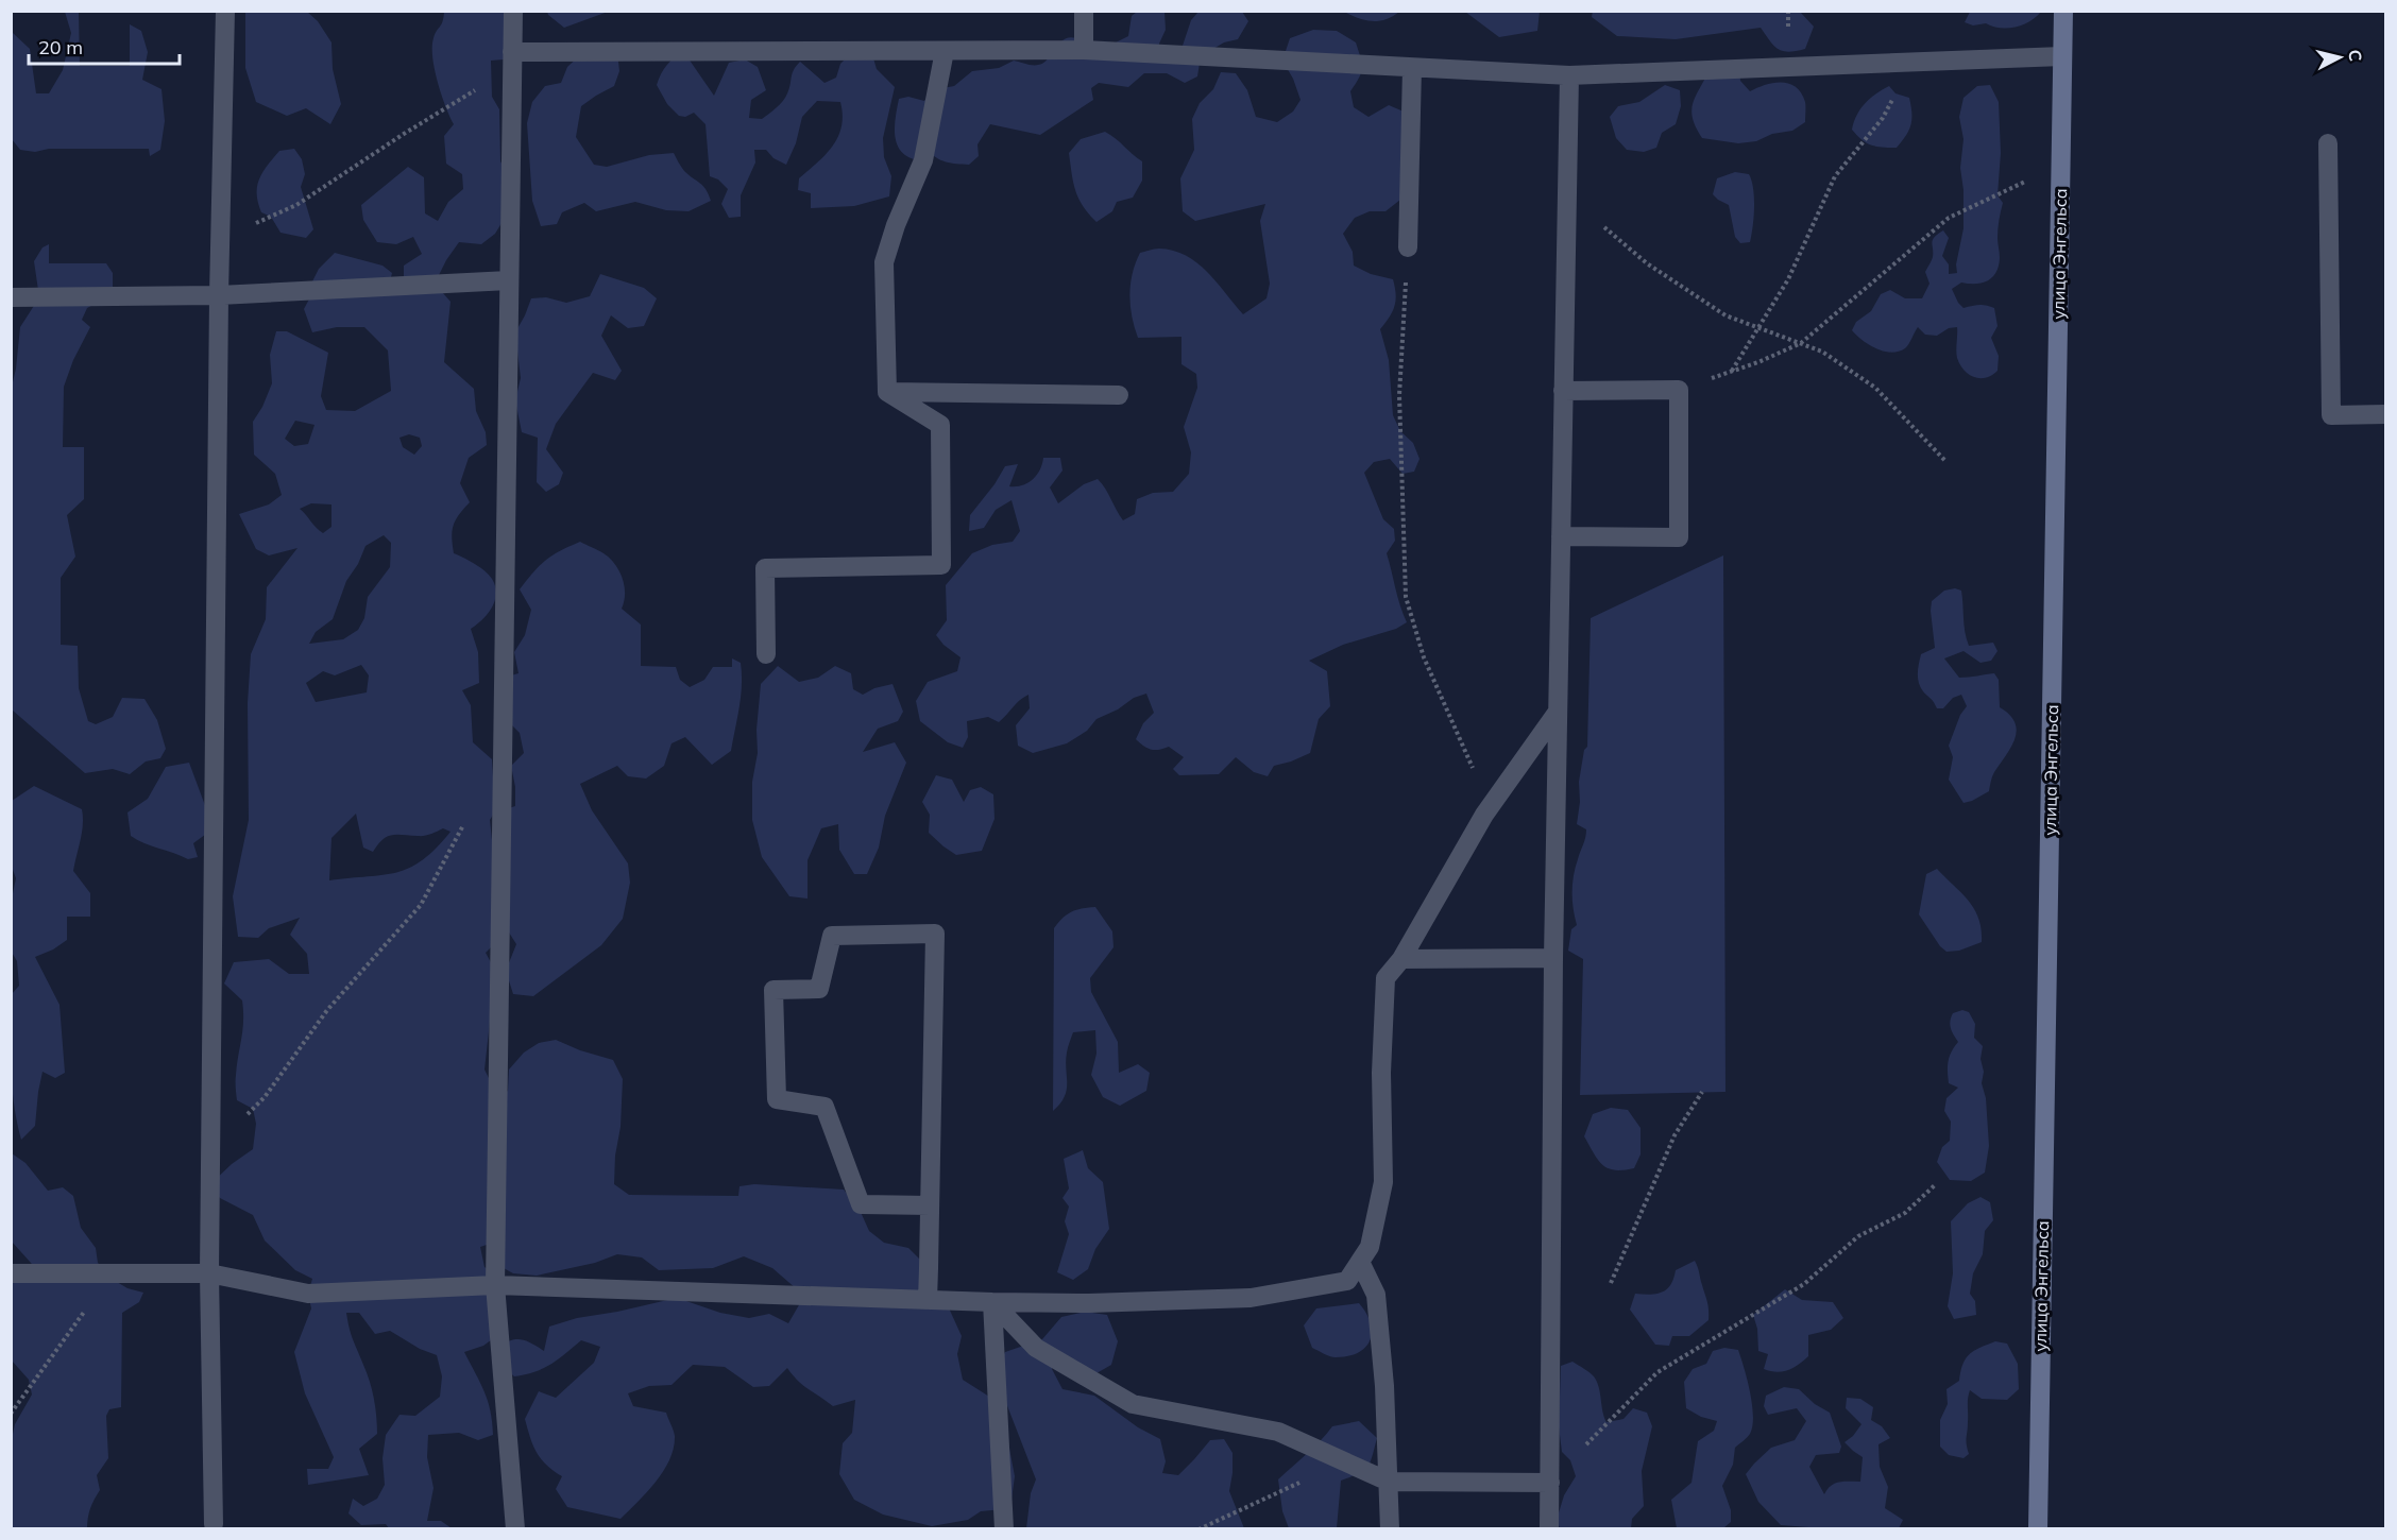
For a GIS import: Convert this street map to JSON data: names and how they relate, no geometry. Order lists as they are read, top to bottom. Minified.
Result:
{"streets":{"street":["улица Энгельса"]},"scale_bar":"20 m","north":"right"}
